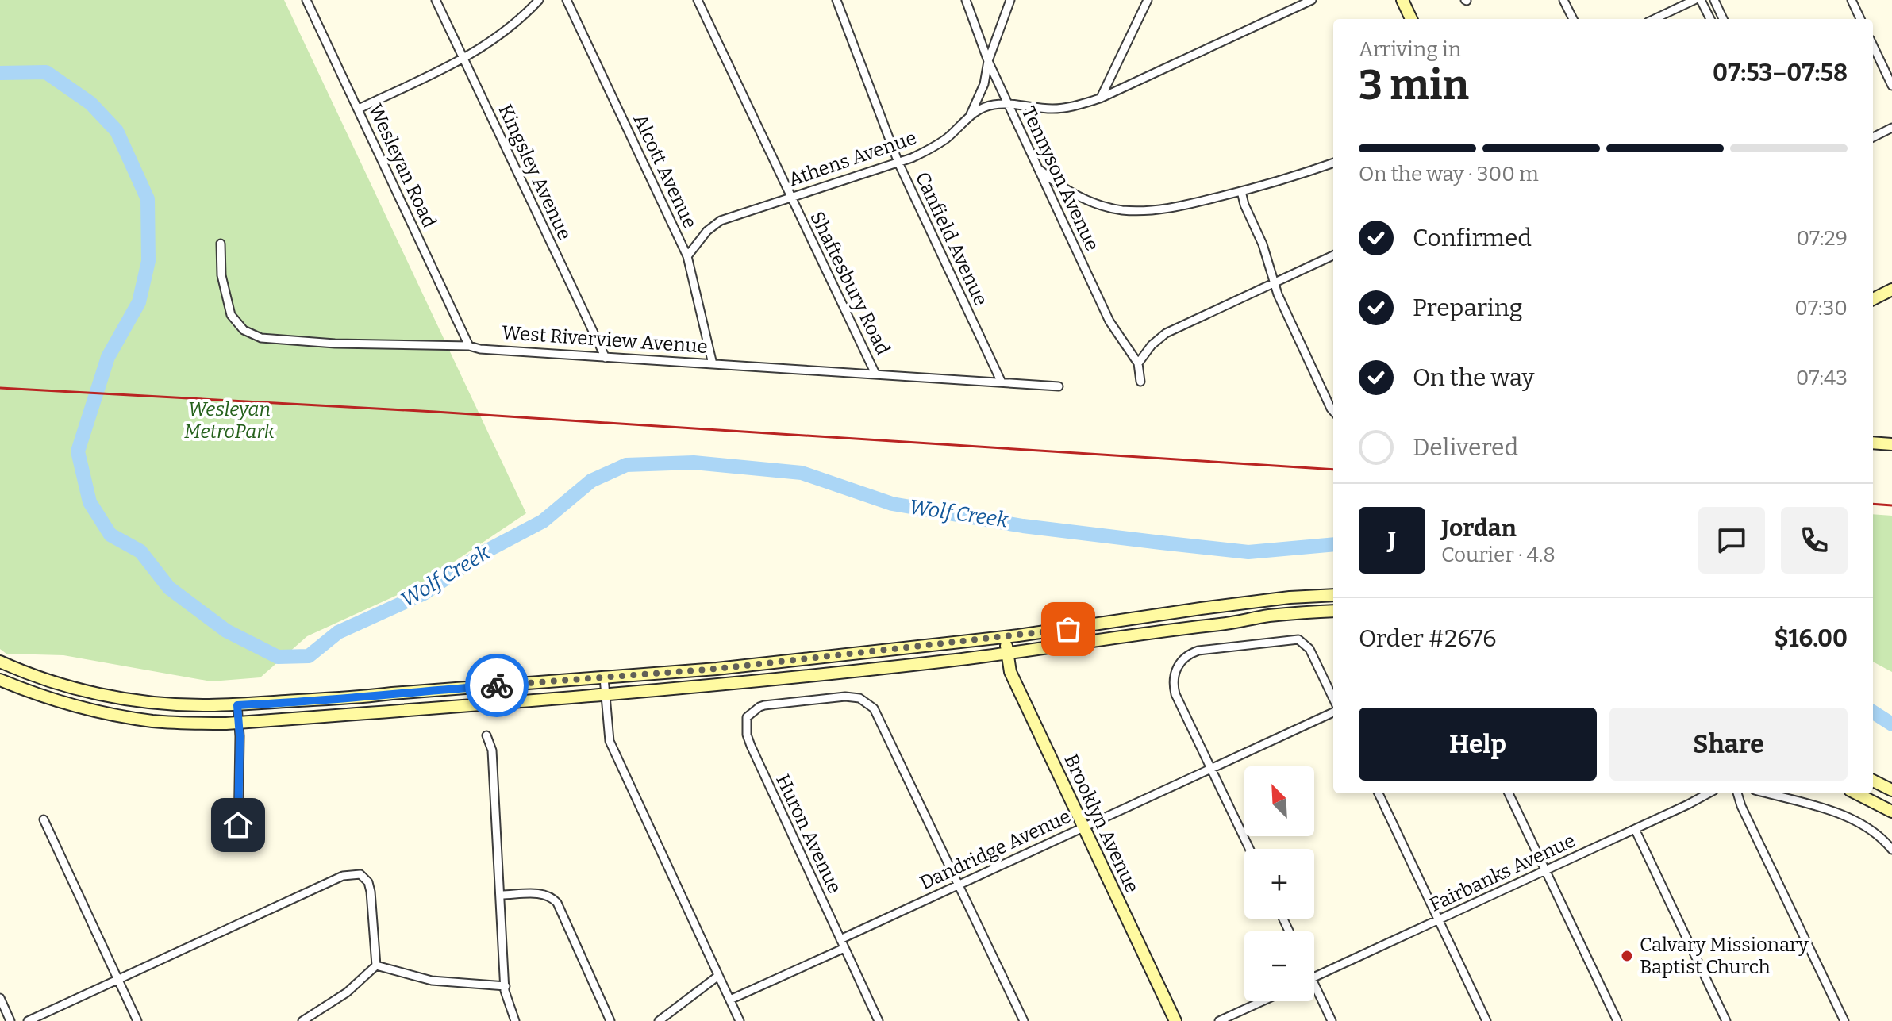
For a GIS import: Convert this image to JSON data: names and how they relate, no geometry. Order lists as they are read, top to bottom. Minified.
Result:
{"streets":{"main road":["Brooklyn Avenue"],"street":["Athens Avenue","Wesleyan Road","Alcott Avenue","Kingsley Avenue","Tennyson Avenue","Canfield Avenue","Shaftesbury Road","West Riverview Avenue","Huron Avenue","Dandridge Avenue","Fairbanks Avenue"]},"crossings":[["Athens Avenue","Alcott Avenue"],["Athens Avenue","Tennyson Avenue"],["Athens Avenue","Canfield Avenue"],["Athens Avenue","Shaftesbury Road"],["Wesleyan Road","West Riverview Avenue"],["Alcott Avenue","West Riverview Avenue"],["Kingsley Avenue","West Riverview Avenue"],["Canfield Avenue","West Riverview Avenue"],["Shaftesbury Road","West Riverview Avenue"],["Brooklyn Avenue","Dandridge Avenue"],["Huron Avenue","Dandridge Avenue"]],"water":["Wolf Creek"],"parks":["Wesleyan MetroPark"],"places":["Calvary Missionary Baptist Church"],"north":"top left","page":{"heading":["3 min","Arriving in","07:53–07:58"],"panel":["Jordan","Courier · 4.8","Order #2676","$16.00"],"bar":"On the way · 300 m","list":[["Confirmed","07:29"],["Preparing","07:30"],["On the way","07:43"],"Delivered"],"round":"J","buttons":["Help","Share"],"map_buttons":["+","−"]}}
